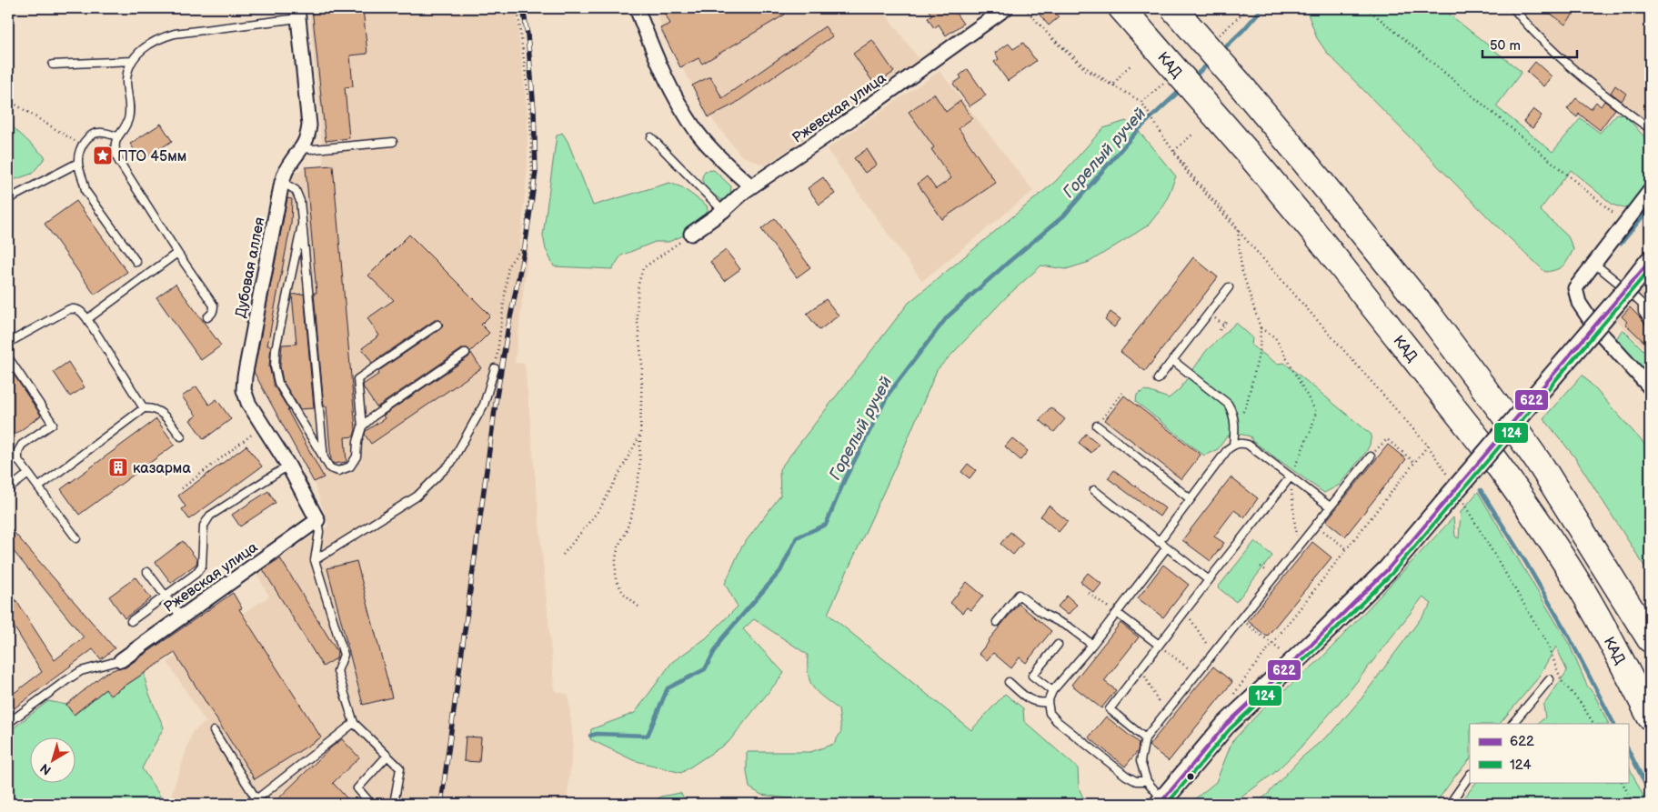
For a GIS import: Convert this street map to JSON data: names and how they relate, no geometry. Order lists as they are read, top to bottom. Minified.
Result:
{"streets":{"highway":["КАД"],"street":["Ржевская улица","Дубовая аллея"]},"crossings":[["Ржевская улица","Дубовая аллея"]],"water":["Горелый ручей"],"places":{"place":["ПТО 45мм"],"building":["казарма"]},"lines":["transit line 622","transit line 124"],"legend":["622","124"],"scale_bar":"50 m","north":"bottom left"}
